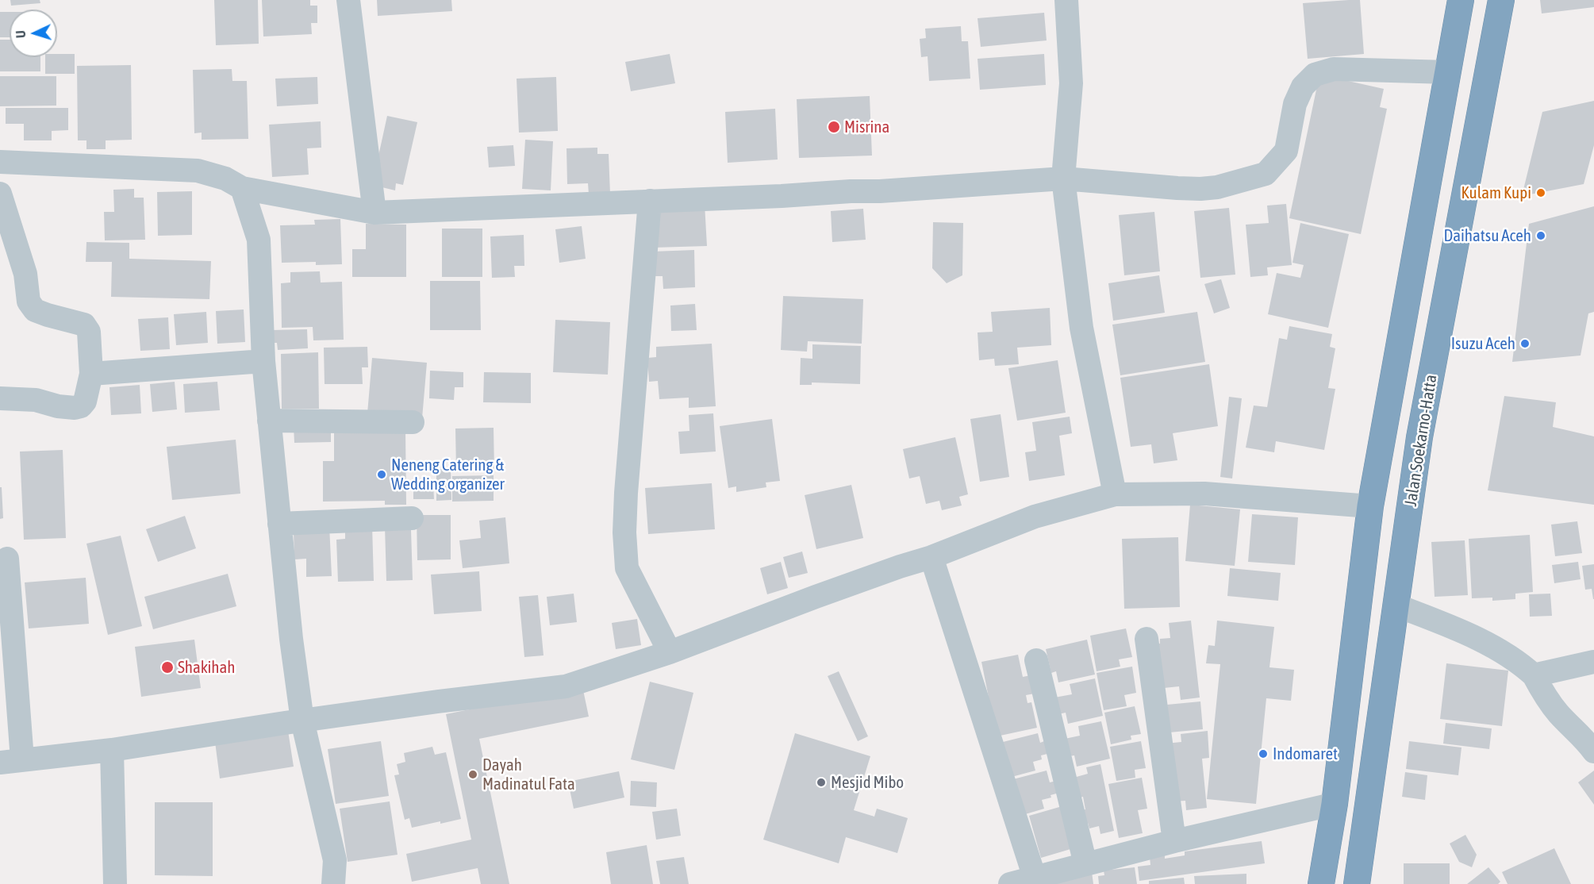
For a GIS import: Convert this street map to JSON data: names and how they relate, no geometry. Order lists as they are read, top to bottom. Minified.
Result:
{"streets":{"highway":["Jalan Soekarno-Hatta"]},"places":["Misrina","Kulam Kupi","Daihatsu Aceh","Isuzu Aceh","Neneng Catering & Wedding organizer","Shakihah","Indomaret","Dayah Madinatul Fata","Mesjid Mibo"],"north":"left"}
